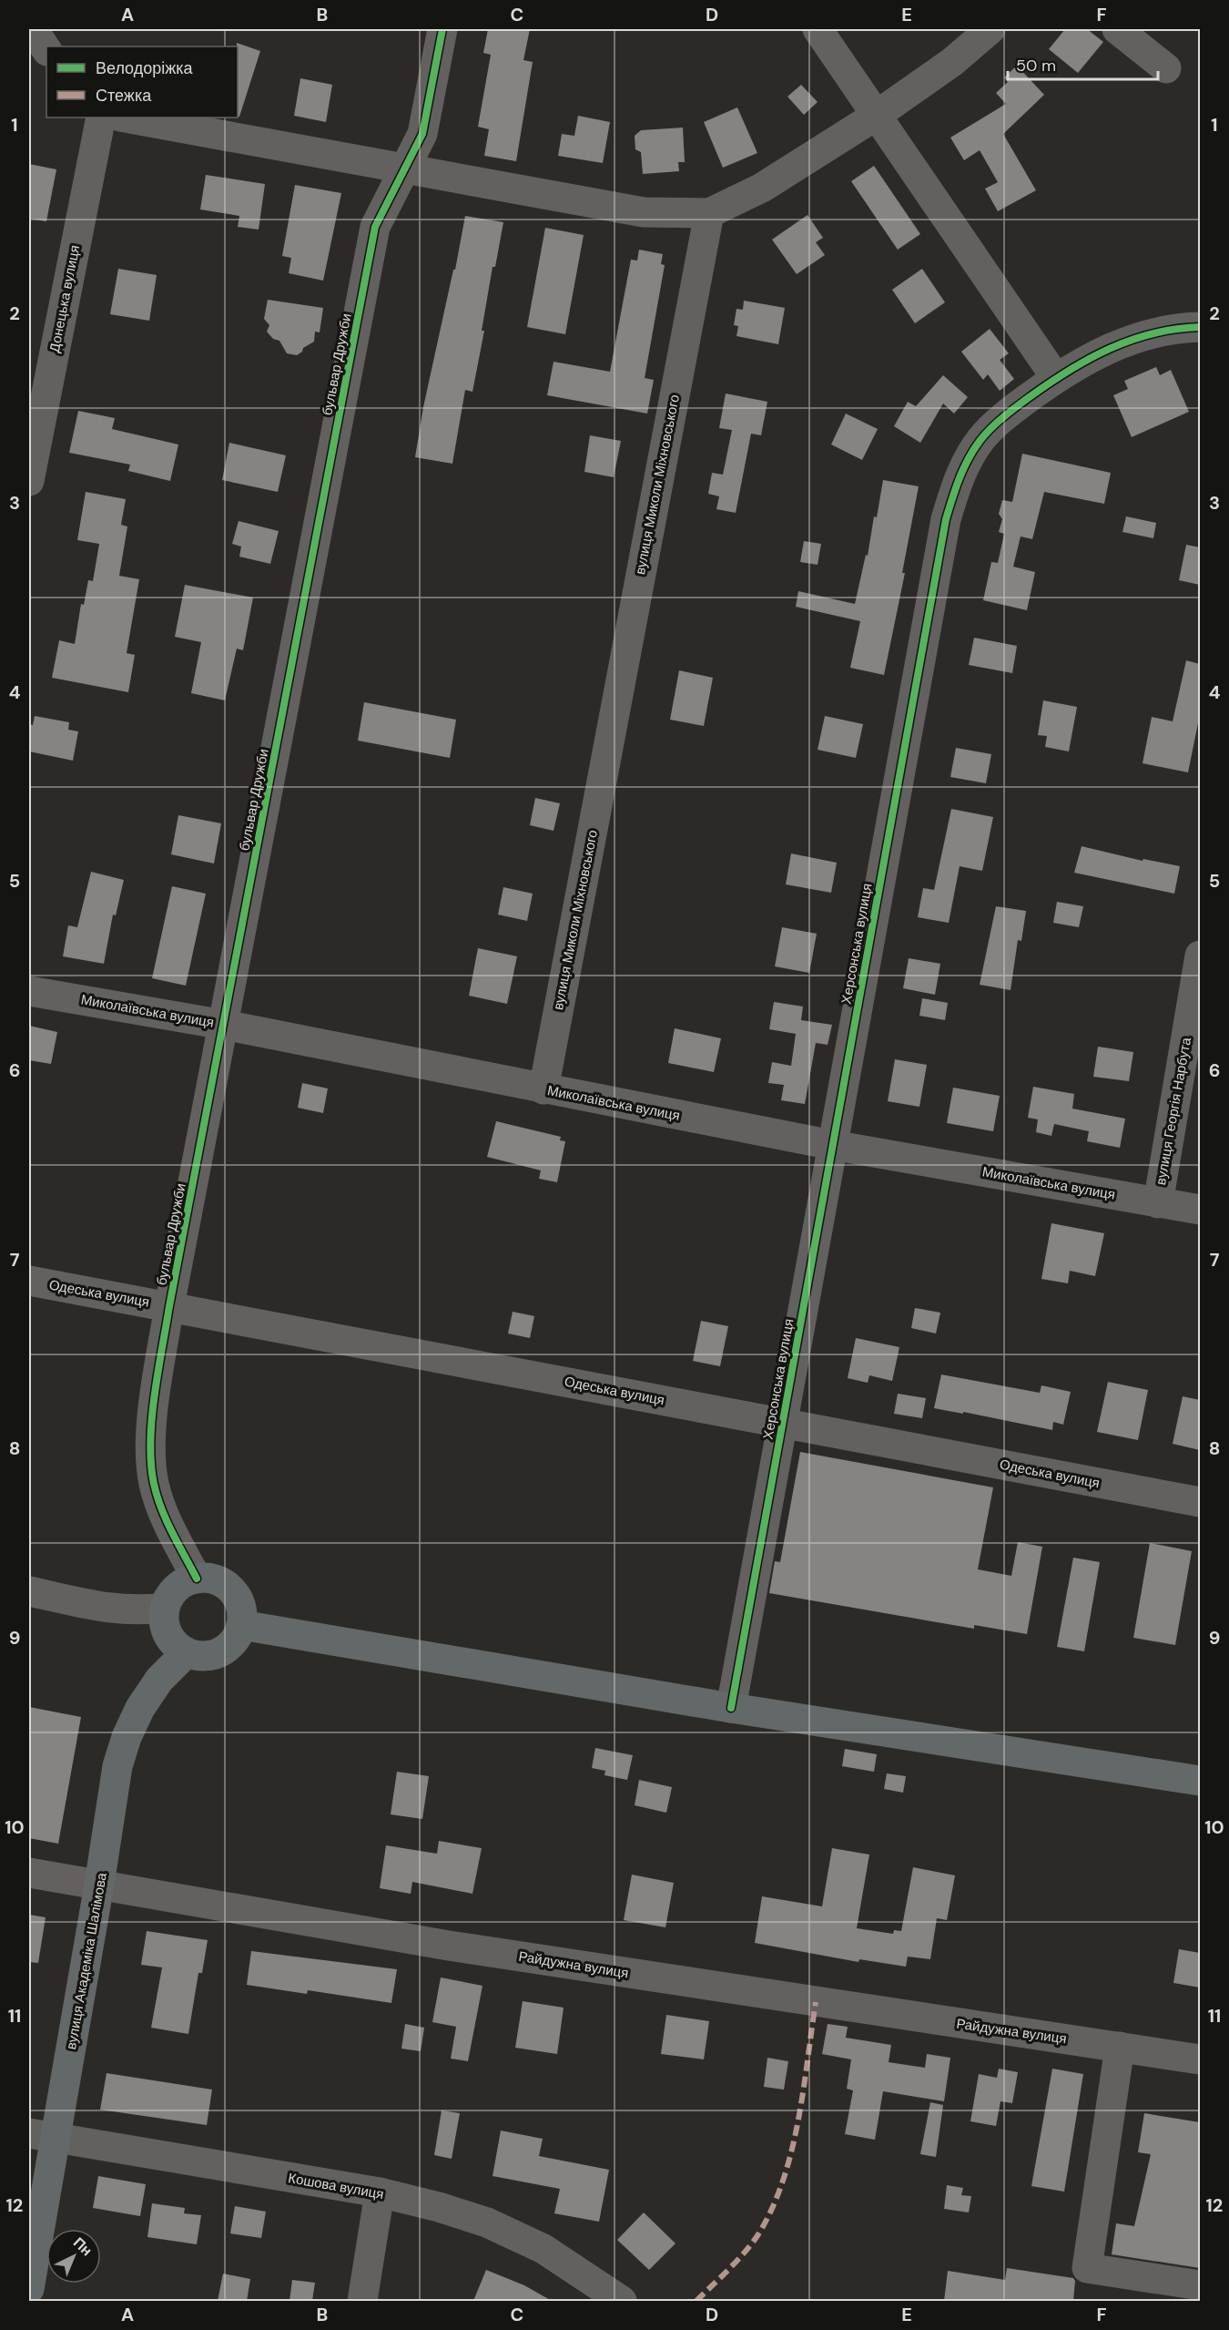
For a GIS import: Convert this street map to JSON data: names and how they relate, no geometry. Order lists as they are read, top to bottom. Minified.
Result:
{"streets":{"main road":["вулиця Академіка Шалімова"],"street":["Донецька вулиця","бульвар Дружби","вулиця Миколи Міхновського","Херсонська вулиця","Миколаївська вулиця","вулиця Георгія Нарбута","Одеська вулиця","Райдужна вулиця","Кошова вулиця"]},"crossings":[["бульвар Дружби","Миколаївська вулиця"],["бульвар Дружби","Одеська вулиця"],["бульвар Дружби","вулиця Академіка Шалімова"],["вулиця Миколи Міхновського","Миколаївська вулиця"],["Херсонська вулиця","Миколаївська вулиця"],["Херсонська вулиця","Одеська вулиця"],["Миколаївська вулиця","вулиця Георгія Нарбута"],["вулиця Академіка Шалімова","Райдужна вулиця"],["вулиця Академіка Шалімова","Кошова вулиця"]],"legend":["Велодоріжка","Стежка"],"scale_bar":"50 m","north":"top right","grid":{"columns":["A","B","C","D","E","F"],"rows":["1","2","3","4","5","6","7","8","9","10","11","12"]}}
